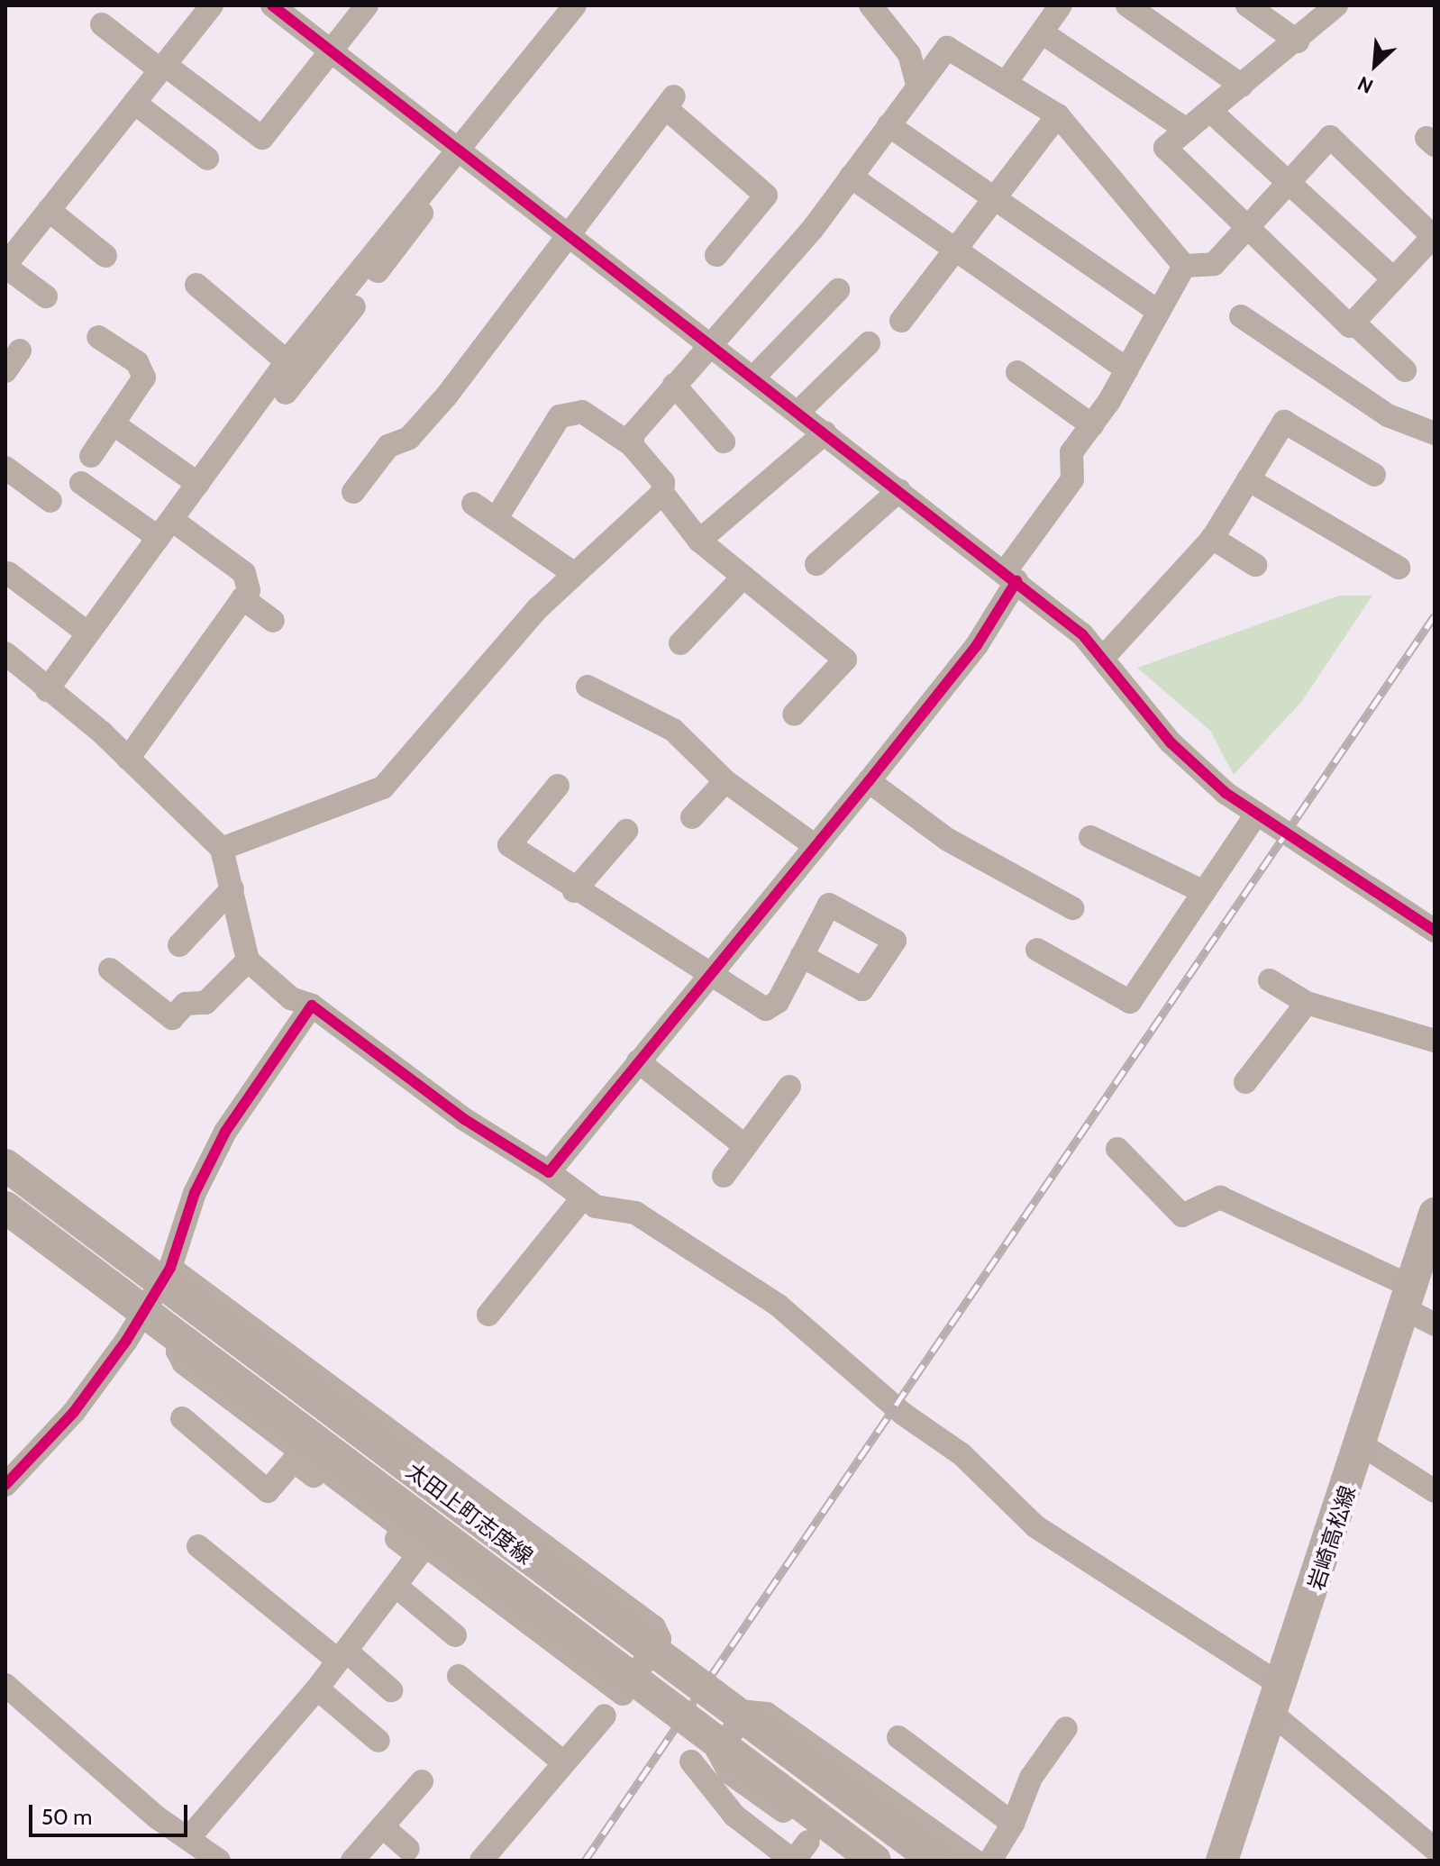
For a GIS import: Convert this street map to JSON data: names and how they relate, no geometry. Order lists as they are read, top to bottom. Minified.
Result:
{"streets":{"main road":["太田上町志度線","岩崎高松線"]},"scale_bar":"50 m","north":"bottom left"}
